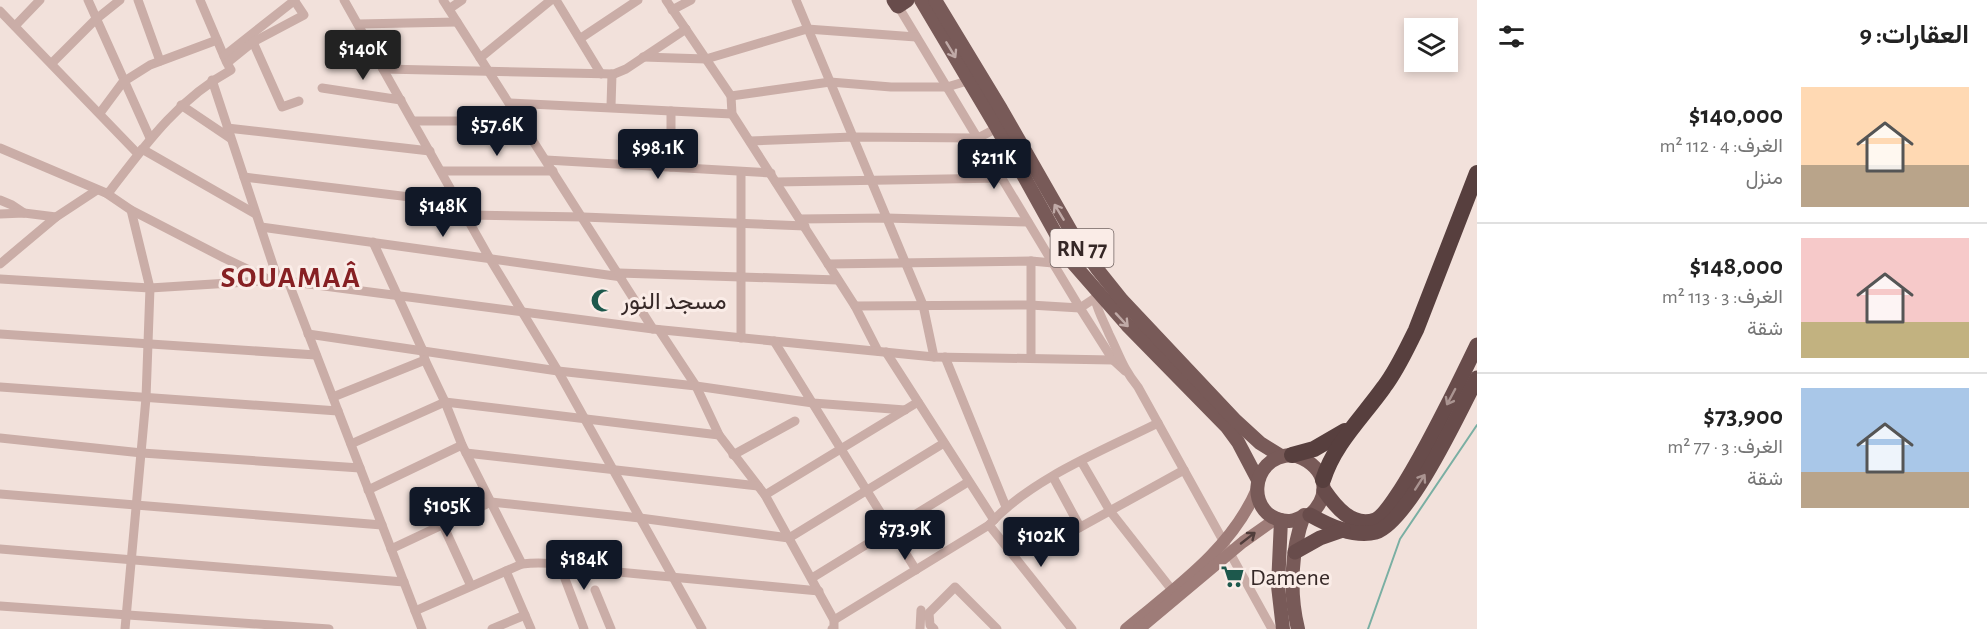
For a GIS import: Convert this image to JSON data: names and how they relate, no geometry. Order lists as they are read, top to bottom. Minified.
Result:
{"streets":{"main road":["RN 77"]},"districts":["SOUAMAÂ"],"places":{"mosque":["مسجد النور"],"supermarket":["Damene"]},"page":{"heading":"العقارات: 9","price":["$140K","$57.6K","$98.1K","$211K","$148K","$105K","$73.9K","$102K","$184K"],"list":[{"name":"$140,000","note":"الغرف: 4 · 112 m² · منزل"},{"name":"$148,000","note":"الغرف: 3 · 113 m² · شقة"},{"name":"$73,900","note":"الغرف: 3 · 77 m² · شقة"}]}}
